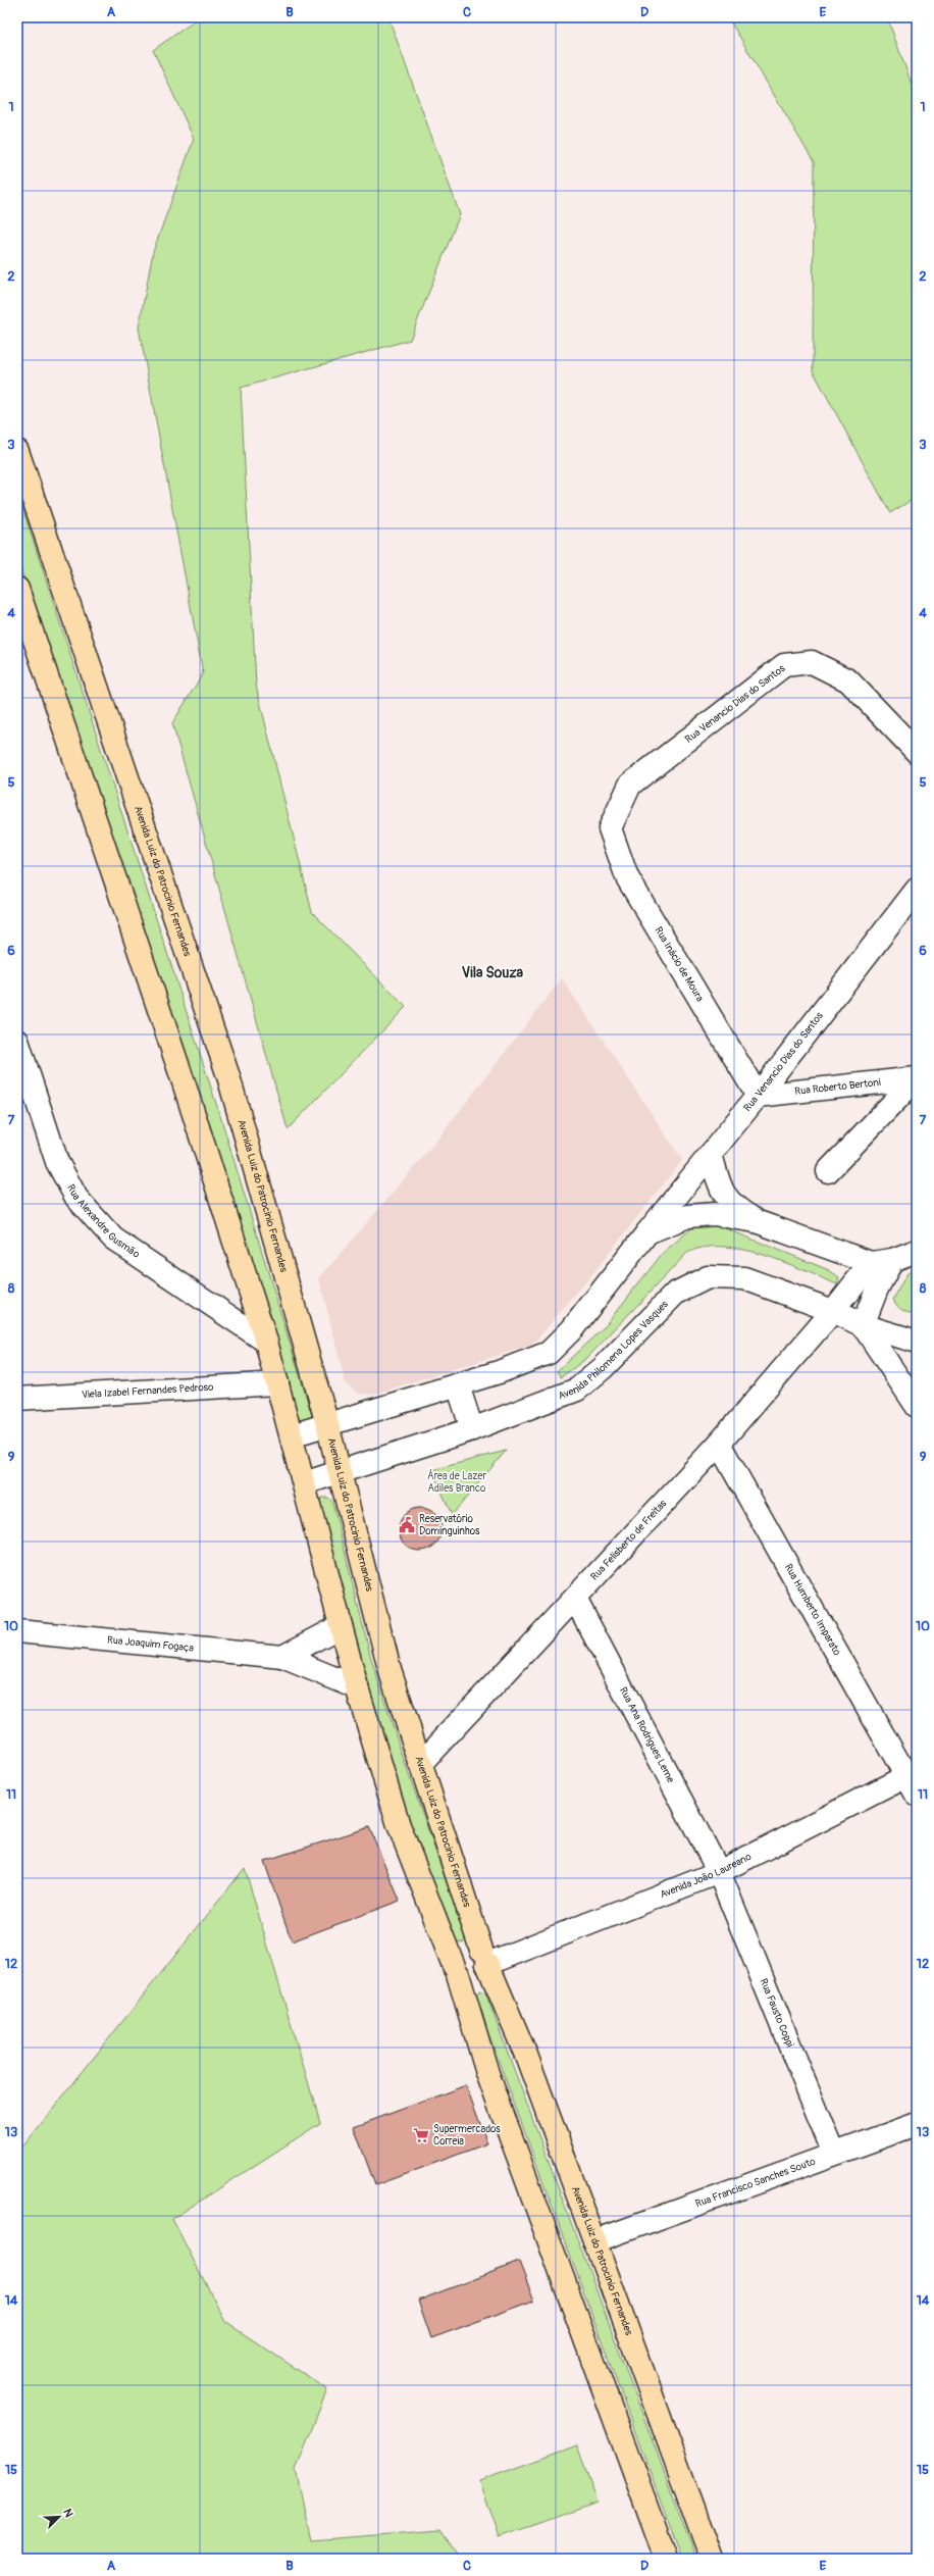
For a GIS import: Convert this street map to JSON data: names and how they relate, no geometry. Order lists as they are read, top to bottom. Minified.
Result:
{"streets":{"main road":["Avenida Luiz do Patrocinio Fernandes"],"street":["Rua Venancio Dias do Santos","Rua Inácio de Moura","Rua Roberto Bertoni","Rua Alexandre Gusmão","Avenida Philomena Lopes Vasques","Viela Izabel Fernandes Pedroso","Rua Felisberto de Freitas","Rua Humberto Imparato","Rua Joaquim Fogaça","Rua Ana Rodrigues Leme","Avenida João Laureano","Rua Fausto Coppi","Rua Francisco Sanches Souto"]},"crossings":[["Rua Venancio Dias do Santos","Rua Inácio de Moura"],["Rua Venancio Dias do Santos","Rua Roberto Bertoni"],["Avenida Luiz do Patrocinio Fernandes","Avenida Philomena Lopes Vasques"],["Avenida Luiz do Patrocinio Fernandes","Rua Felisberto de Freitas"],["Avenida Luiz do Patrocinio Fernandes","Avenida João Laureano"],["Avenida Luiz do Patrocinio Fernandes","Rua Francisco Sanches Souto"],["Rua Inácio de Moura","Rua Roberto Bertoni"],["Avenida Philomena Lopes Vasques","Rua Felisberto de Freitas"],["Rua Felisberto de Freitas","Rua Humberto Imparato"],["Rua Felisberto de Freitas","Rua Ana Rodrigues Leme"],["Rua Humberto Imparato","Avenida João Laureano"],["Rua Ana Rodrigues Leme","Avenida João Laureano"],["Rua Ana Rodrigues Leme","Rua Fausto Coppi"],["Avenida João Laureano","Rua Fausto Coppi"],["Rua Fausto Coppi","Rua Francisco Sanches Souto"]],"districts":["Vila Souza"],"parks":["Área de Lazer Adiles Branco"],"places":{"public building":["Reservatório Dominguinhos"],"supermarket":["Supermercados Correia"]},"north":"top right","grid":{"columns":["A","B","C","D","E"],"rows":["1","2","3","4","5","6","7","8","9","10","11","12","13","14","15"]}}
